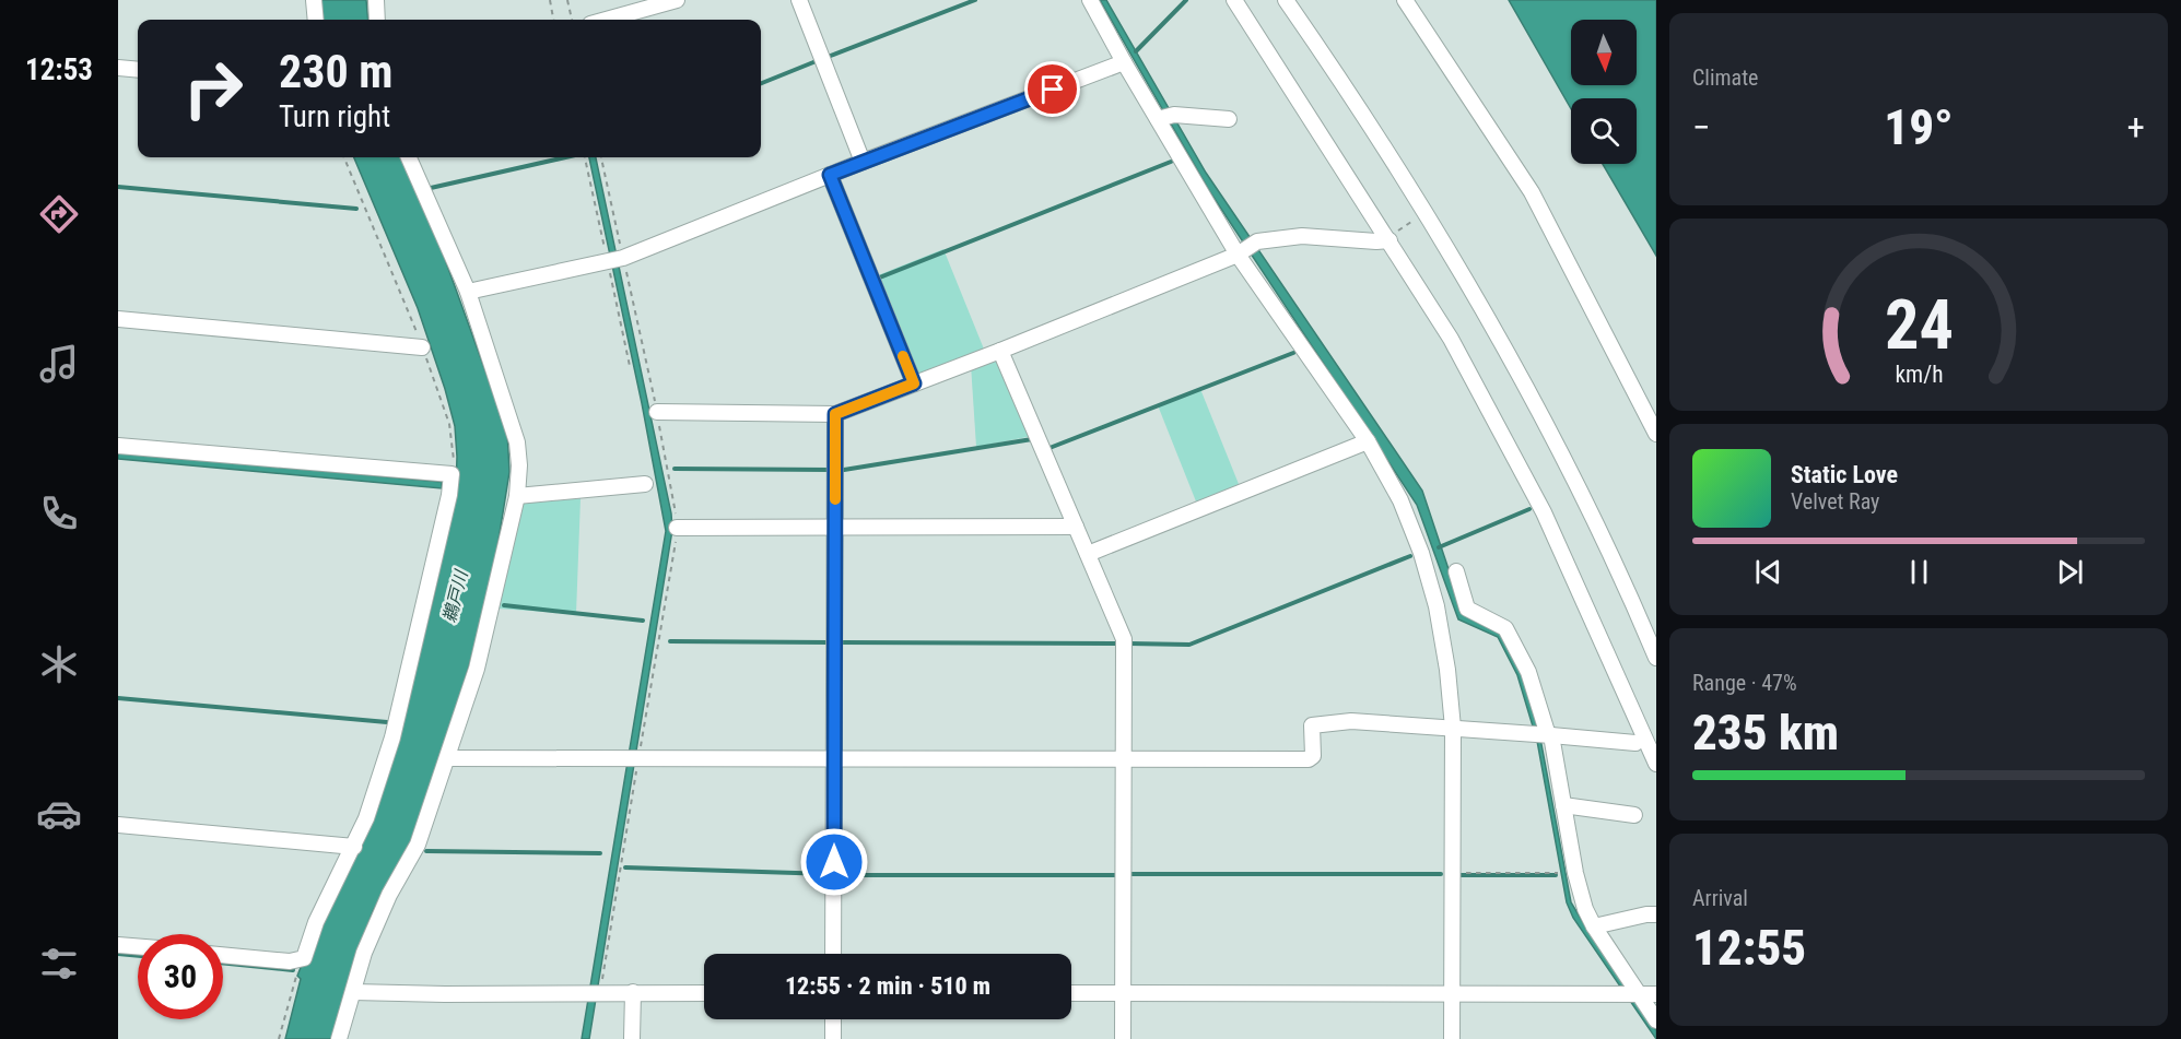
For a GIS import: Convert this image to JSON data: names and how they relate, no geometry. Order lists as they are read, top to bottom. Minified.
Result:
{"water":["鵜戸川"],"north":"bottom","page":{"tabs":"12:53","tile":["Climate",["Range · 47%","235 km"],["Arrival","12:55"]],"turn":["230 m","Turn right"],"heat":["−","19°","+"],"song":["Static Love","Velvet Ray"],"limit":"30","trip":"12:55 · 2 min · 510 m","gauge":["24","km/h"]}}
